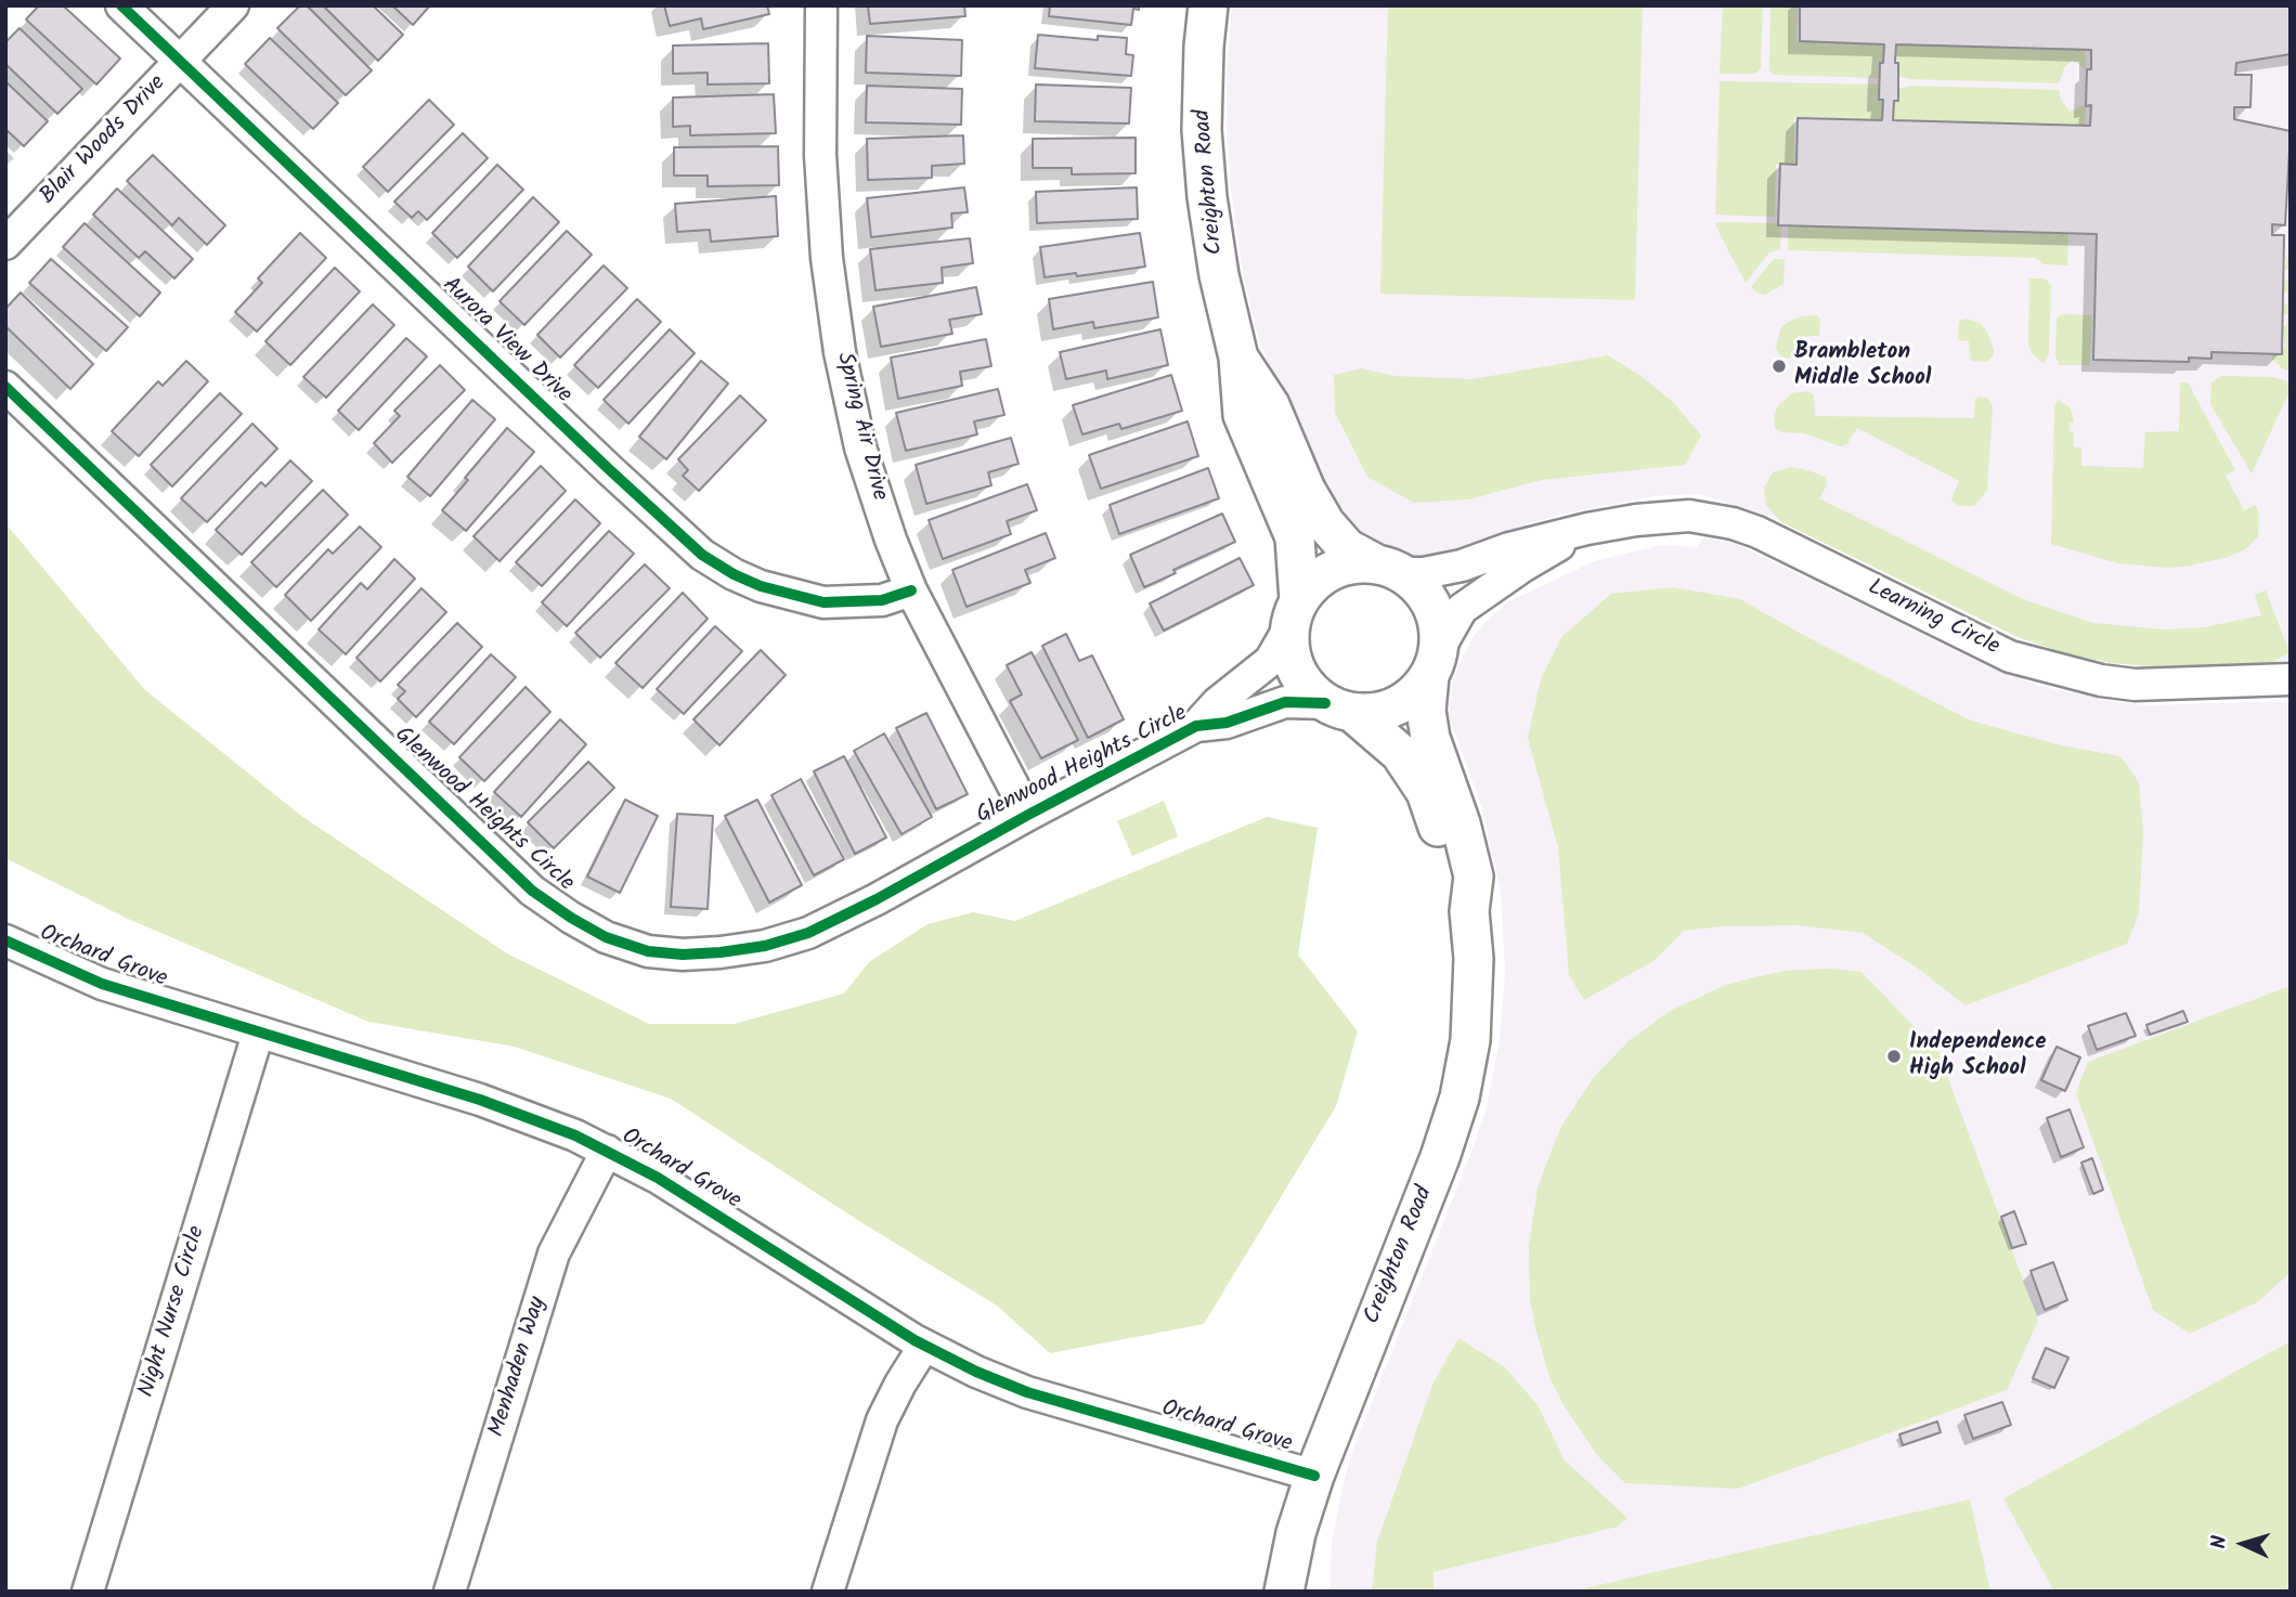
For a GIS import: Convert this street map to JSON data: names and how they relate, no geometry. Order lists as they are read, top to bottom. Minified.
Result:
{"streets":{"street":["Blair Woods Drive","Creighton Road","Aurora View Drive","Spring Air Drive","Learning Circle","Glenwood Heights Circle","Orchard Grove","Night Nurse Circle","Menhaden Way"]},"crossings":[["Blair Woods Drive","Aurora View Drive"],["Creighton Road","Learning Circle"],["Creighton Road","Glenwood Heights Circle"],["Creighton Road","Orchard Grove"],["Aurora View Drive","Spring Air Drive"],["Spring Air Drive","Glenwood Heights Circle"],["Learning Circle","Glenwood Heights Circle"],["Orchard Grove","Night Nurse Circle"],["Orchard Grove","Menhaden Way"]],"places":["Brambleton Middle School","Independence High School"],"north":"left"}
